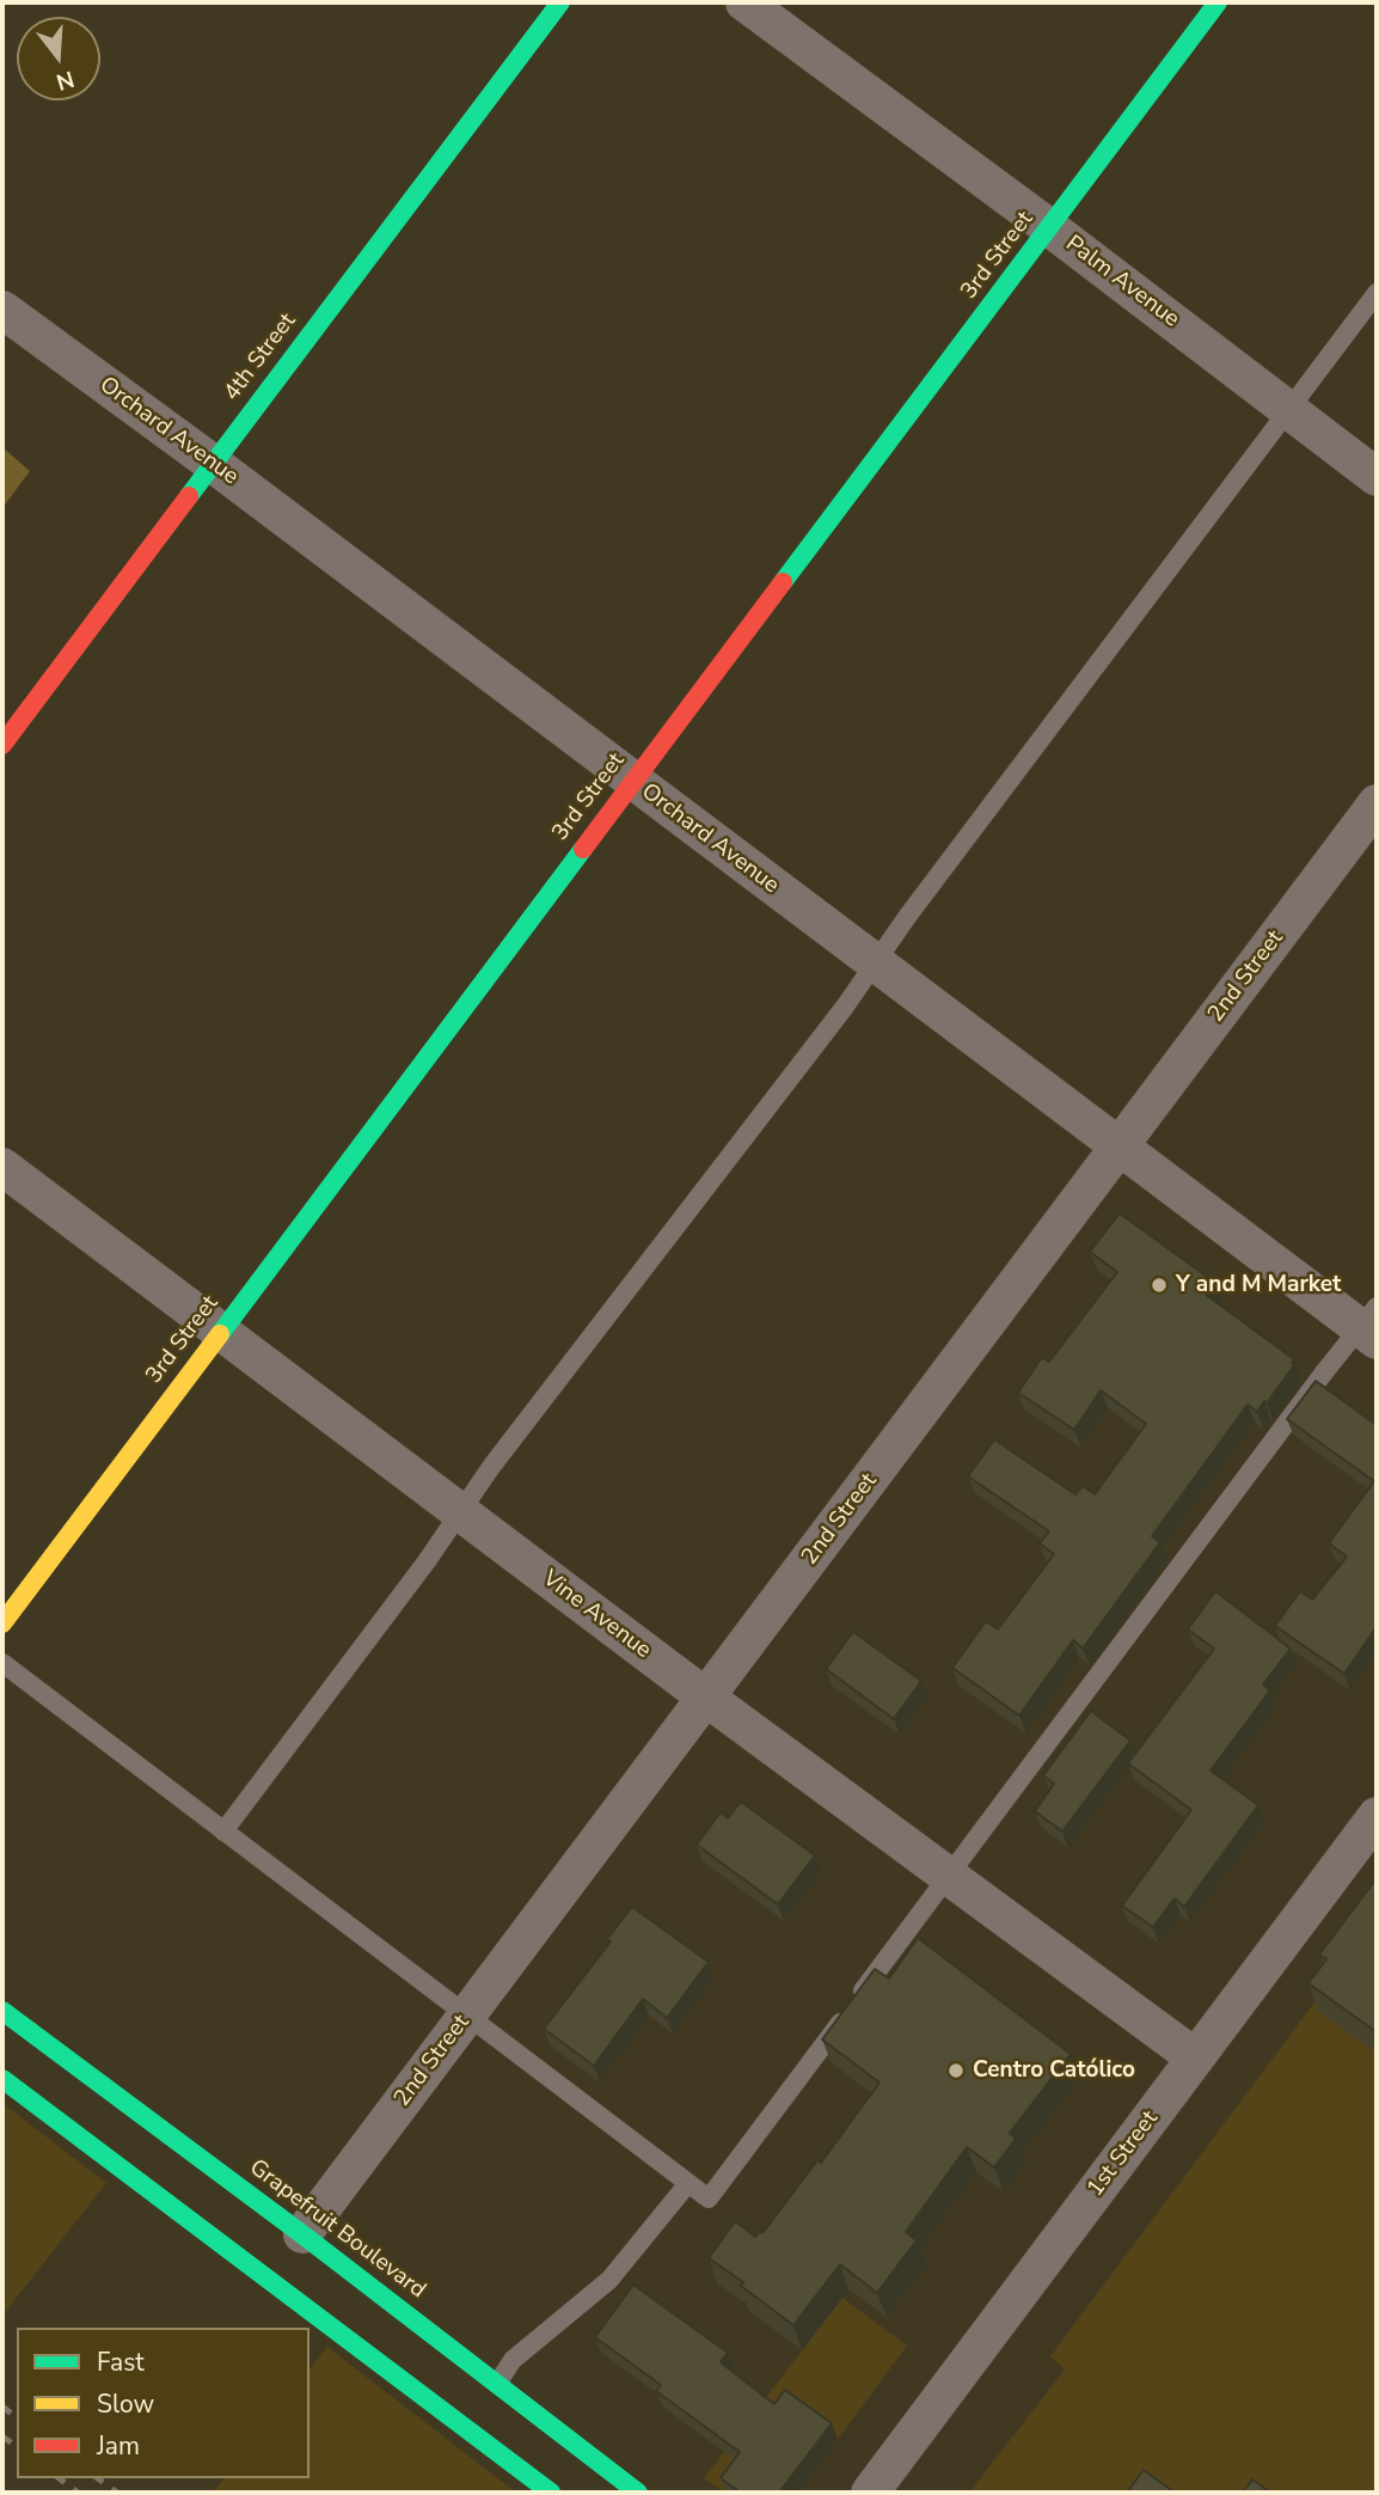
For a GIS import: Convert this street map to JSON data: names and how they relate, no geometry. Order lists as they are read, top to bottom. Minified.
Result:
{"streets":{"street":["3rd Street","Palm Avenue","4th Street","Orchard Avenue","2nd Street","Vine Avenue","1st Street","Grapefruit Boulevard"]},"crossings":[["3rd Street","Palm Avenue"],["3rd Street","Orchard Avenue"],["3rd Street","Vine Avenue"],["4th Street","Orchard Avenue"],["Orchard Avenue","2nd Street"],["2nd Street","Vine Avenue"],["2nd Street","Grapefruit Boulevard"],["Vine Avenue","1st Street"]],"places":["Y and M Market","Centro Católico"],"legend":["Fast","Slow","Jam"],"north":"bottom"}
